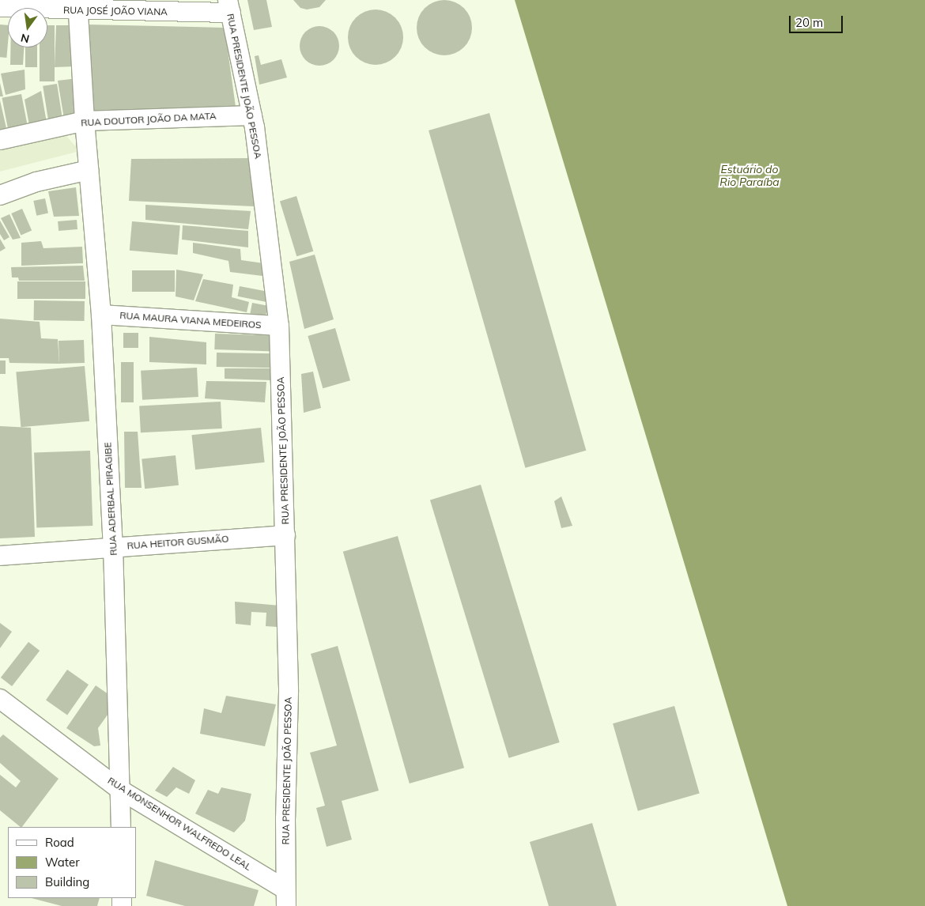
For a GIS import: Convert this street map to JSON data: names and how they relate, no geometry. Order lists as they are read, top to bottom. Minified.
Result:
{"streets":{"street":["RUA JOSÉ JOÃO VIANA","RUA PRESIDENTE JOÃO PESSOA","RUA DOUTOR JOÃO DA MATA","RUA MAURA VIANA MEDEIROS","RUA ADERBAL PIRAGIBE","RUA HEITOR GUSMÃO","RUA MONSENHOR WALFREDO LEAL"]},"crossings":[["RUA JOSÉ JOÃO VIANA","RUA PRESIDENTE JOÃO PESSOA"],["RUA JOSÉ JOÃO VIANA","RUA ADERBAL PIRAGIBE"],["RUA PRESIDENTE JOÃO PESSOA","RUA DOUTOR JOÃO DA MATA"],["RUA PRESIDENTE JOÃO PESSOA","RUA MAURA VIANA MEDEIROS"],["RUA PRESIDENTE JOÃO PESSOA","RUA HEITOR GUSMÃO"],["RUA PRESIDENTE JOÃO PESSOA","RUA MONSENHOR WALFREDO LEAL"],["RUA DOUTOR JOÃO DA MATA","RUA ADERBAL PIRAGIBE"],["RUA MAURA VIANA MEDEIROS","RUA ADERBAL PIRAGIBE"],["RUA ADERBAL PIRAGIBE","RUA HEITOR GUSMÃO"],["RUA ADERBAL PIRAGIBE","RUA MONSENHOR WALFREDO LEAL"]],"water":["Estuário do Rio Paraíba"],"legend":["Road","Water","Building"],"scale_bar":"20 m","north":"bottom"}
